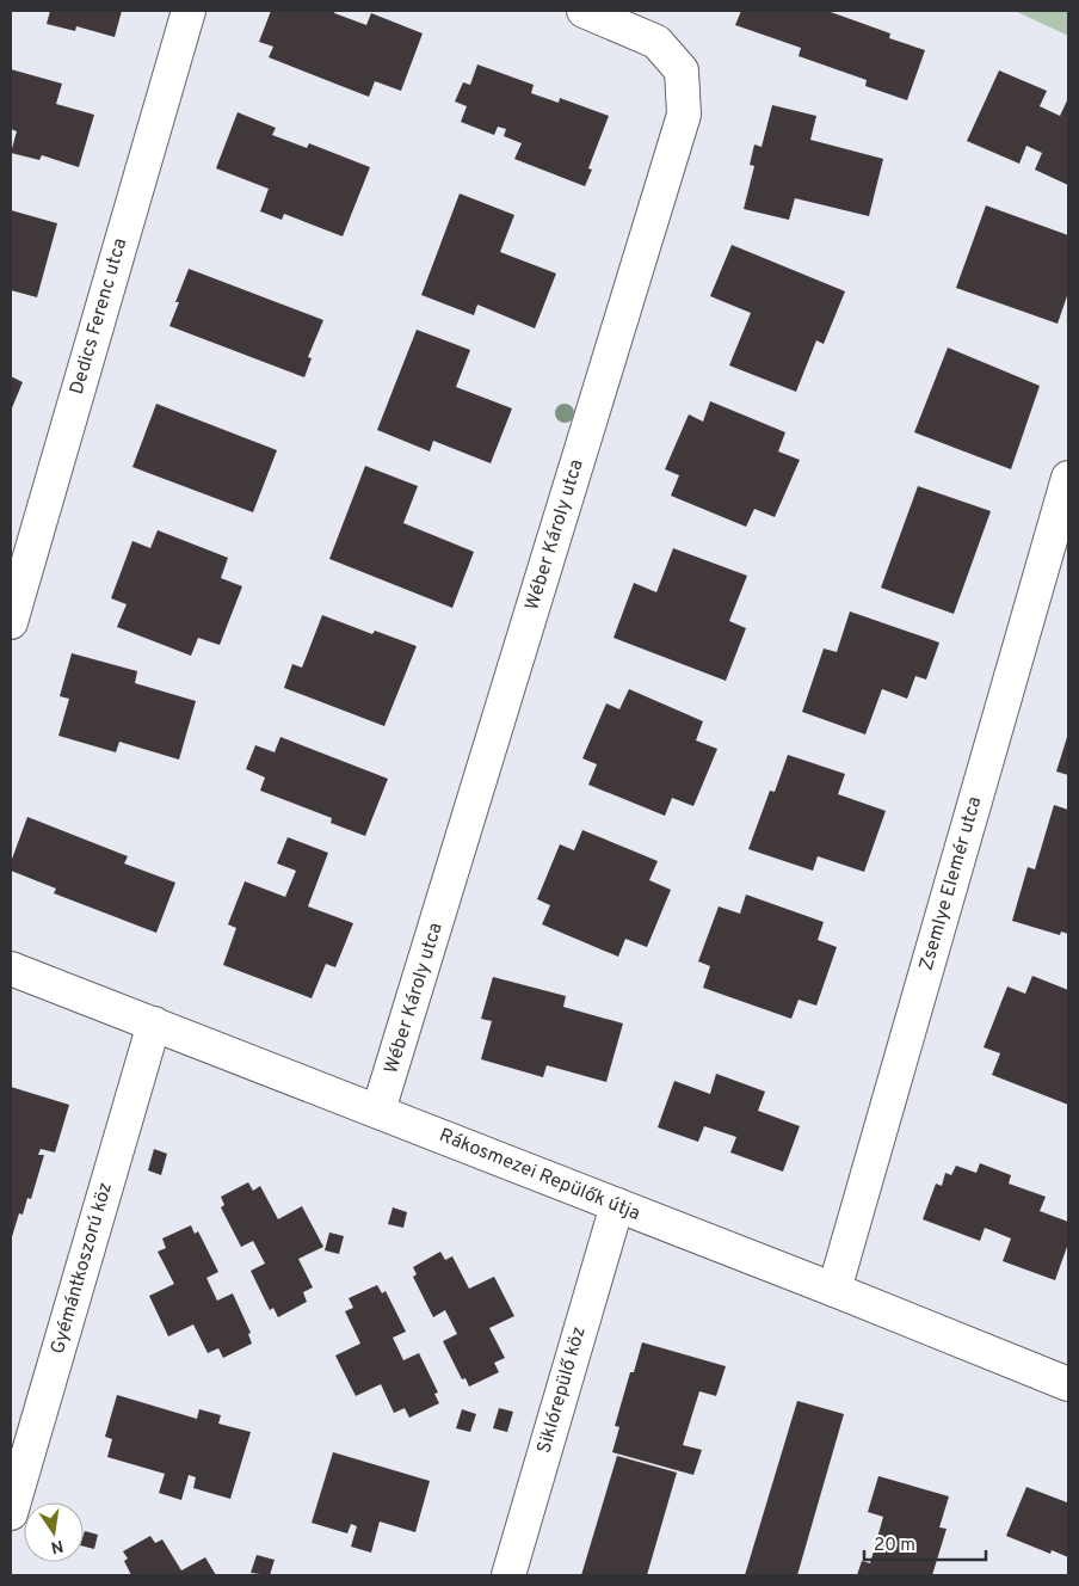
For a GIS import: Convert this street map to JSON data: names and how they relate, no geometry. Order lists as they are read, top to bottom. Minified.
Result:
{"streets":{"street":["Dedics Ferenc utca","Wéber Károly utca","Zsemlye Elemér utca","Rákosmezei Repülők útja","Gyémántkoszorú köz","Siklórepülő köz"]},"crossings":[["Wéber Károly utca","Rákosmezei Repülők útja"],["Zsemlye Elemér utca","Rákosmezei Repülők útja"],["Rákosmezei Repülők útja","Gyémántkoszorú köz"],["Rákosmezei Repülők útja","Siklórepülő köz"]],"scale_bar":"20 m","north":"bottom"}
